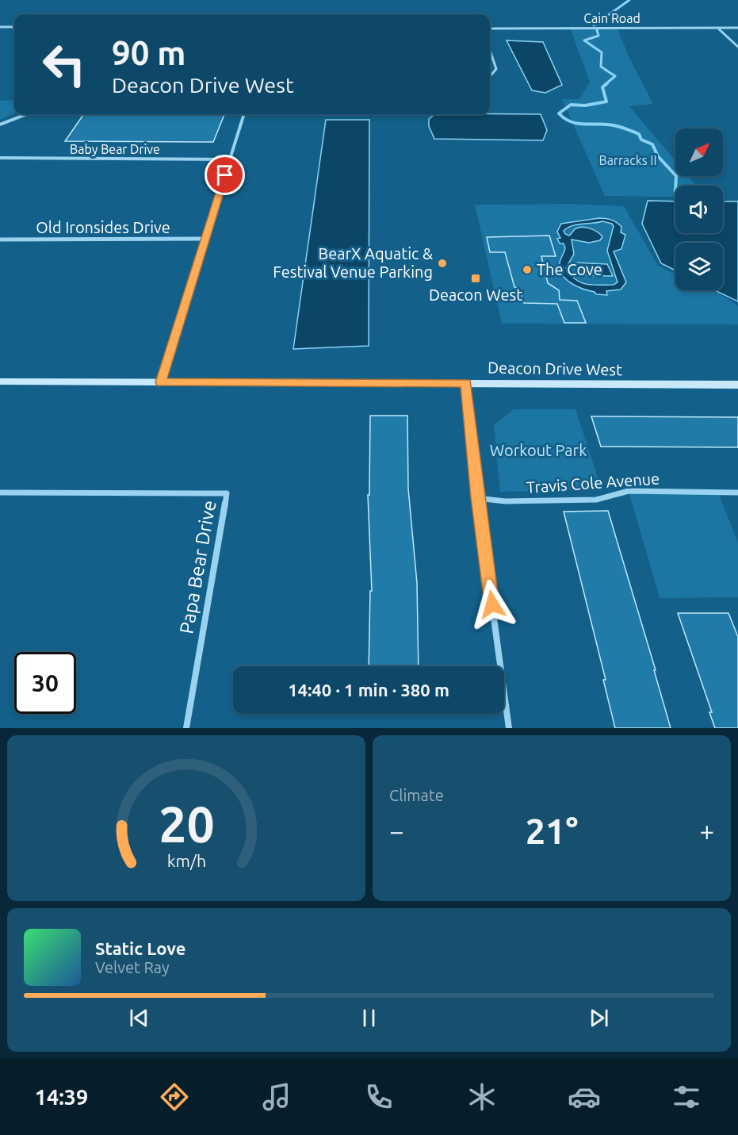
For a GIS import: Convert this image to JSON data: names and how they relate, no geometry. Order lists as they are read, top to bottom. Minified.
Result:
{"streets":{"street":["Cain Road","Baby Bear Drive","Old Ironsides Drive","Deacon Drive West","Travis Cole Avenue","Papa Bear Drive"]},"parks":["Barracks II","Workout Park"],"places":{"other":["BearX Aquatic & Festival Venue Parking","The Cove"],"transit":["Deacon West"]},"north":"top right","page":{"turn":["90 m","Deacon Drive West"],"limit":"30","trip":"14:40 · 1 min · 380 m","tile":"Climate","heat":["−","21°","+"],"song":["Static Love","Velvet Ray"],"tabs":"14:39","gauge":["20","km/h"]}}
